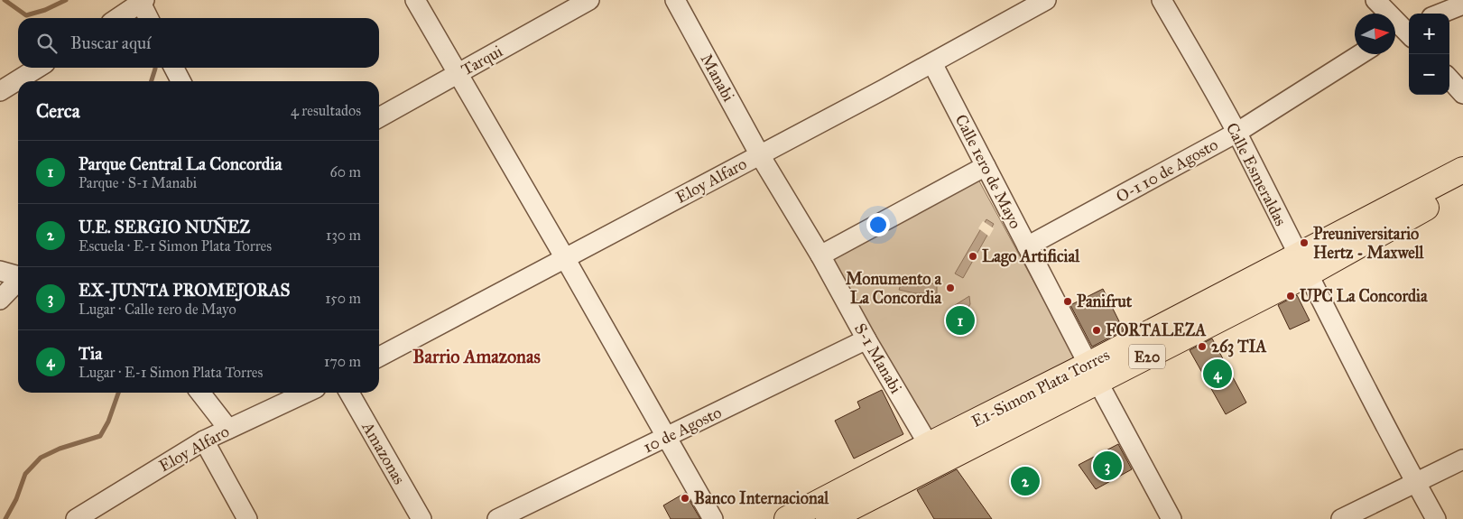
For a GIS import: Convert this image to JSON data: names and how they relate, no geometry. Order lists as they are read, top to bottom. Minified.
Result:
{"streets":{"highway":["E20","E1-Simon Plata Torres"],"street":["Tarqui","Manabi","O-1 10 de Agosto","Calle 1ero de Mayo","Calle Esmeraldas","Eloy Alfaro","S-1 Manabi","10 de Agosto","Amazonas"]},"crossings":[["Manabi","Eloy Alfaro"],["Manabi","S-1 Manabi"],["O-1 10 de Agosto","Calle 1ero de Mayo"],["O-1 10 de Agosto","Calle Esmeraldas"],["Calle 1ero de Mayo","Eloy Alfaro"],["Calle 1ero de Mayo","E20"],["Calle 1ero de Mayo","E1-Simon Plata Torres"],["Calle Esmeraldas","E20"],["Calle Esmeraldas","E1-Simon Plata Torres"],["Eloy Alfaro","S-1 Manabi"],["E20","E1-Simon Plata Torres"],["S-1 Manabi","E1-Simon Plata Torres"],["S-1 Manabi","10 de Agosto"]],"districts":["Barrio Amazonas"],"places":["Preuniversitario Hertz - Maxwell","Lago Artificial","Monumento a La Concordia","UPC La Concordia","Panifrut","FORTALEZA","263 TIA","Banco Internacional"],"north":"right","page":{"map_buttons":["+","−"],"search":"Buscar aquí","heading":["Cerca","4 resultados"],"list":[{"mark":"1","name":"Parque Central La Concordia","note":"Parque · S-1 Manabi","value":"60 m"},{"mark":"2","name":"U.E. SERGIO NUÑEZ","note":"Escuela · E-1 Simon Plata Torres","value":"130 m"},{"mark":"3","name":"EX-JUNTA PROMEJORAS","note":"Lugar · Calle 1ero de Mayo","value":"150 m"},{"mark":"4","name":"Tia","note":"Lugar · E-1 Simon Plata Torres","value":"170 m"}],"pins":["1","4","3","2"]}}
